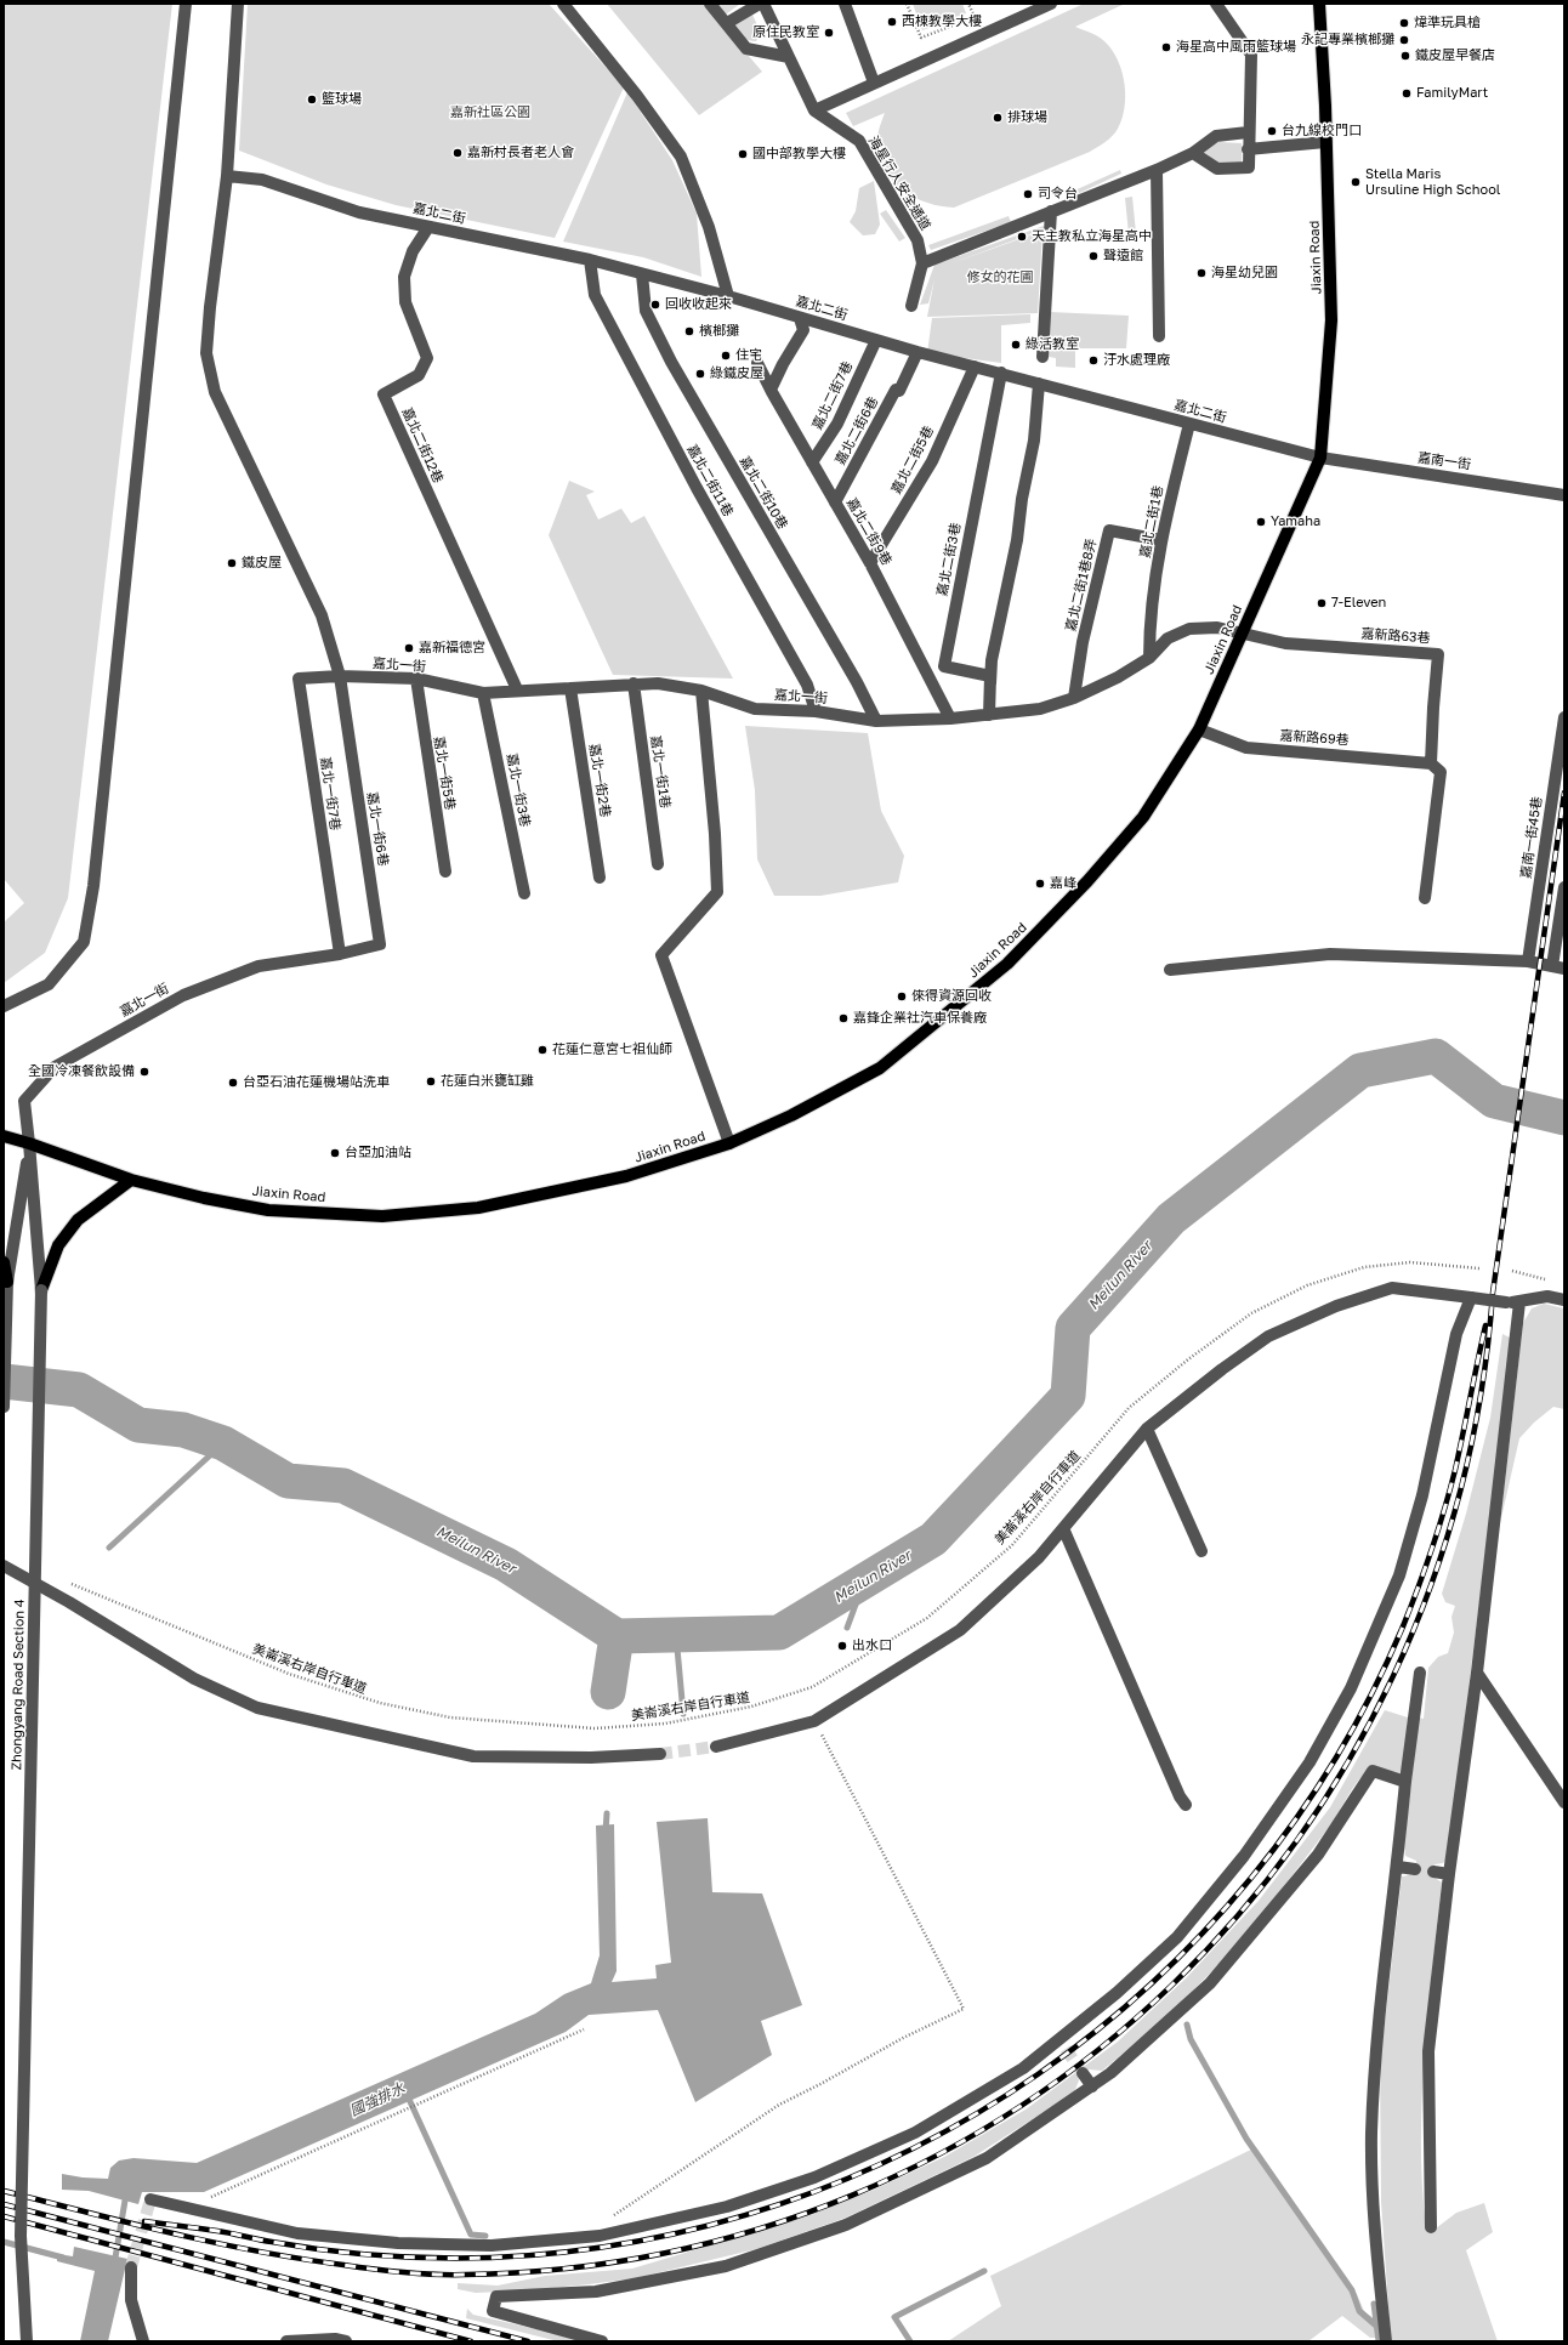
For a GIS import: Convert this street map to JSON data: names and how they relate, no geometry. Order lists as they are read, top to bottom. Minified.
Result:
{"streets":{"main road":["Jiaxin Road"],"street":["海星行人安全通道","嘉北二街","嘉北二街7巷","嘉北二街6巷","嘉北二街12巷","嘉北二街5巷","嘉南一街","嘉北二街11巷","嘉北二街10巷","嘉北二街1巷","嘉北二街9巷","嘉北二街3巷","嘉北二街1巷8弄","嘉新路63巷","嘉北一街","嘉新路69巷","嘉北一街1巷","嘉北一街5巷","嘉北一街2巷","嘉北一街3巷","嘉北一街7巷","嘉北一街6巷","嘉南一街45巷","Zhongyang Road Section 4"],"path":["美崙溪右岸自行車道"]},"crossings":[["嘉北二街","Jiaxin Road"],["嘉北二街","嘉北二街7巷"],["嘉北二街","嘉北二街6巷"],["嘉北二街","嘉北二街12巷"],["嘉北二街","嘉北二街5巷"],["嘉北二街","嘉南一街"],["嘉北二街","嘉北二街11巷"],["嘉北二街","嘉北二街10巷"],["嘉北二街","嘉北二街1巷"],["嘉北二街","嘉北二街3巷"],["Jiaxin Road","嘉南一街"],["Jiaxin Road","嘉新路63巷"],["Jiaxin Road","嘉北一街"],["Jiaxin Road","嘉新路69巷"],["Jiaxin Road","Zhongyang Road Section 4"],["嘉北二街7巷","嘉北二街9巷"],["嘉北二街6巷","嘉北二街9巷"],["嘉北二街12巷","嘉北一街"],["嘉北二街5巷","嘉北二街9巷"],["嘉北二街11巷","嘉北一街"],["嘉北二街10巷","嘉北一街"],["嘉北二街1巷","嘉北二街1巷8弄"],["嘉北二街1巷","嘉北一街"],["嘉北二街9巷","嘉北一街"],["嘉北二街3巷","嘉北一街"],["嘉北二街1巷8弄","嘉北一街"],["嘉新路63巷","嘉北一街"],["嘉新路63巷","嘉新路69巷"],["嘉北一街","嘉北一街1巷"],["嘉北一街","嘉北一街5巷"],["嘉北一街","嘉北一街2巷"],["嘉北一街","嘉北一街3巷"],["嘉北一街","嘉北一街7巷"],["嘉北一街","嘉北一街6巷"],["嘉北一街","Zhongyang Road Section 4"],["嘉北一街7巷","嘉北一街6巷"]],"water":["Meilun River","國強排水"],"parks":["嘉新社區公園","修女的花圃"],"places":["西棟教學大樓","煒準玩具槍","原住民教室","永記專業檳榔攤","海星高中風雨籃球場","鐵皮屋早餐店","FamilyMart","籃球場","排球場","台九線校門口","嘉新村長者老人會","國中部教學大樓","Stella Maris Ursuline High School","司令台","天主教私立海星高中","聲遠館","海星幼兒園","回收收起來","檳榔攤","綠活教室","住宅","汙水處理廠","綠鐵皮屋","Yamaha","鐵皮屋","7-Eleven","嘉新福德宮","嘉峰","倈得資源回收","嘉鋒企業社汽車保養廠","花蓮仁意宮七祖仙師","全國冷凍餐飲設備","花蓮白米甕缸雞","台亞石油花蓮機場站洗車","台亞加油站","出水口"]}
